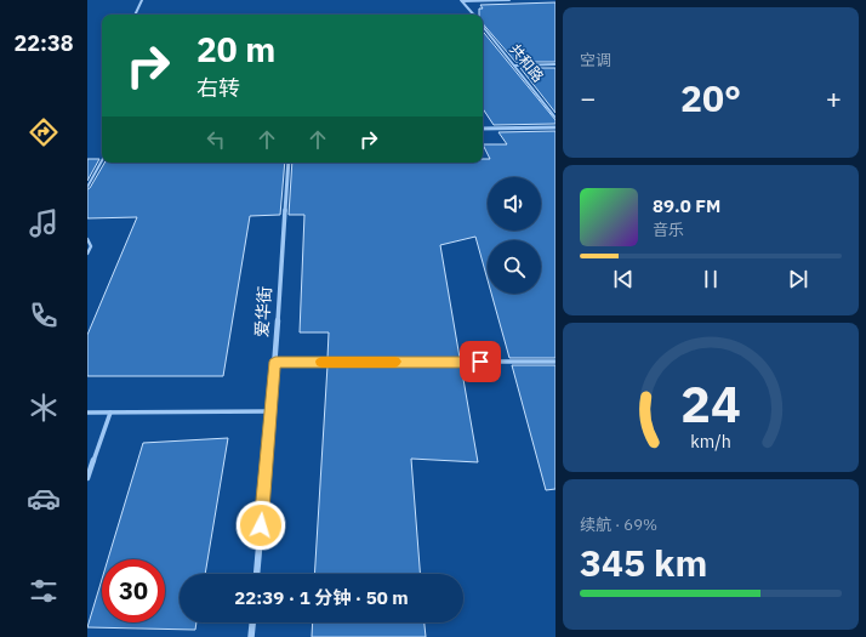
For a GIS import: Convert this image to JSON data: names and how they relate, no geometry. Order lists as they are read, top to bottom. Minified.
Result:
{"streets":{"street":["共和路","爱华街"]},"page":{"tabs":"22:38","tile":["空调",["续航 · 69%","345 km"]],"turn":["20 m","右转"],"heat":["−","20°","+"],"song":["89.0 FM","音乐"],"limit":"30","trip":"22:39 · 1 分钟 · 50 m","gauge":["24","km/h"]}}
